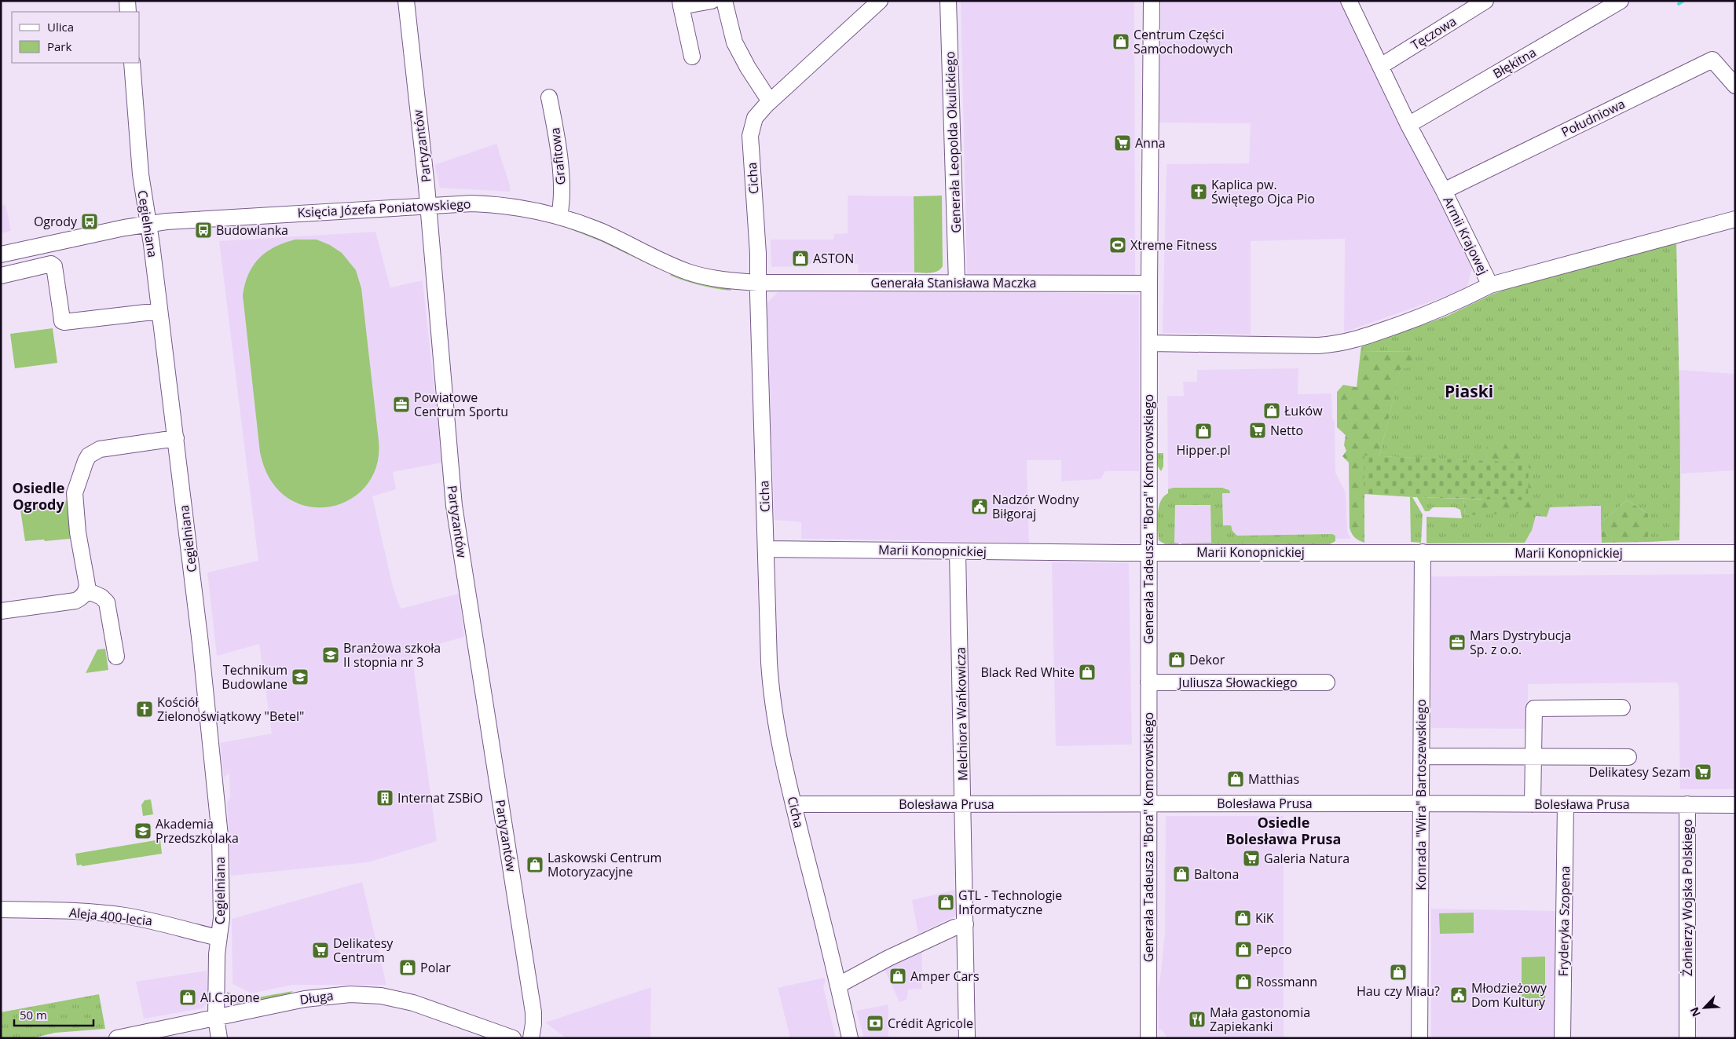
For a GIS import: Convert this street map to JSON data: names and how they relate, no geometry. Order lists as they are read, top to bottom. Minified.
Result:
{"streets":{"street":["Tęczowa","Błękitna","Południowa","Generała Leopolda Okulickiego","Partyzantów","Grafitowa","Cicha","Księcia Józefa Poniatowskiego","Cegielniana","Armii Krajowej","Generała Stanisława Maczka","Generała Tadeusza \"Bora\" Komorowskiego","Marii Konopnickiej","Juliusza Słowackiego","Melchiora Wańkowicza","Konrada \"Wira\" Bartoszewskiego","Bolesława Prusa","Żołnierzy Wojska Polskiego","Aleja 400-lecia","Fryderyka Szopena","Długa"]},"crossings":[["Tęczowa","Armii Krajowej"],["Błękitna","Armii Krajowej"],["Południowa","Armii Krajowej"],["Generała Leopolda Okulickiego","Generała Stanisława Maczka"],["Partyzantów","Księcia Józefa Poniatowskiego"],["Grafitowa","Księcia Józefa Poniatowskiego"],["Cicha","Księcia Józefa Poniatowskiego"],["Cicha","Generała Stanisława Maczka"],["Cicha","Marii Konopnickiej"],["Cicha","Bolesława Prusa"],["Księcia Józefa Poniatowskiego","Cegielniana"],["Księcia Józefa Poniatowskiego","Generała Stanisława Maczka"],["Cegielniana","Aleja 400-lecia"],["Cegielniana","Długa"],["Generała Stanisława Maczka","Generała Tadeusza \"Bora\" Komorowskiego"],["Generała Tadeusza \"Bora\" Komorowskiego","Marii Konopnickiej"],["Generała Tadeusza \"Bora\" Komorowskiego","Juliusza Słowackiego"],["Generała Tadeusza \"Bora\" Komorowskiego","Bolesława Prusa"],["Marii Konopnickiej","Melchiora Wańkowicza"],["Marii Konopnickiej","Konrada \"Wira\" Bartoszewskiego"],["Melchiora Wańkowicza","Bolesława Prusa"],["Konrada \"Wira\" Bartoszewskiego","Bolesława Prusa"],["Bolesława Prusa","Żołnierzy Wojska Polskiego"],["Bolesława Prusa","Fryderyka Szopena"]],"districts":["Piaski","Osiedle Ogrody","Osiedle Bolesława Prusa"],"places":{"shop":["Centrum Części Samochodowych","ASTON","Łuków","Hipper.pl","Dekor","Black Red White","Matthias","Laskowski Centrum Motoryzacyjne","Baltona","GTL - Technologie Informatyczne","KiK","Pepco","Polar","Hau czy Miau?","Amper Cars","Rossmann","Al.Capone"],"supermarket":["Anna","Netto","Delikatesy Sezam","Galeria Natura","Delikatesy Centrum"],"church":["Kaplica pw. Świętego Ojca Pio","Kościół Zielonoświątkowy \"Betel\""],"bus stop":["Ogrody","Budowlanka"],"sports":["Xtreme Fitness"],"office":["Powiatowe Centrum Sportu","Mars Dystrybucja Sp. z o.o."],"public building":["Nadzór Wodny Biłgoraj","Młodzieżowy Dom Kultury"],"school or university":["Branżowa szkoła II stopnia nr 3","Technikum Budowlane","Akademia Przedszkolaka"],"building":["Internat ZSBiO"],"restaurant":["Mała gastonomia Zapiekanki"],"bank":["Crédit Agricole"]},"legend":["Ulica","Park"],"scale_bar":"50 m","north":"bottom left"}
